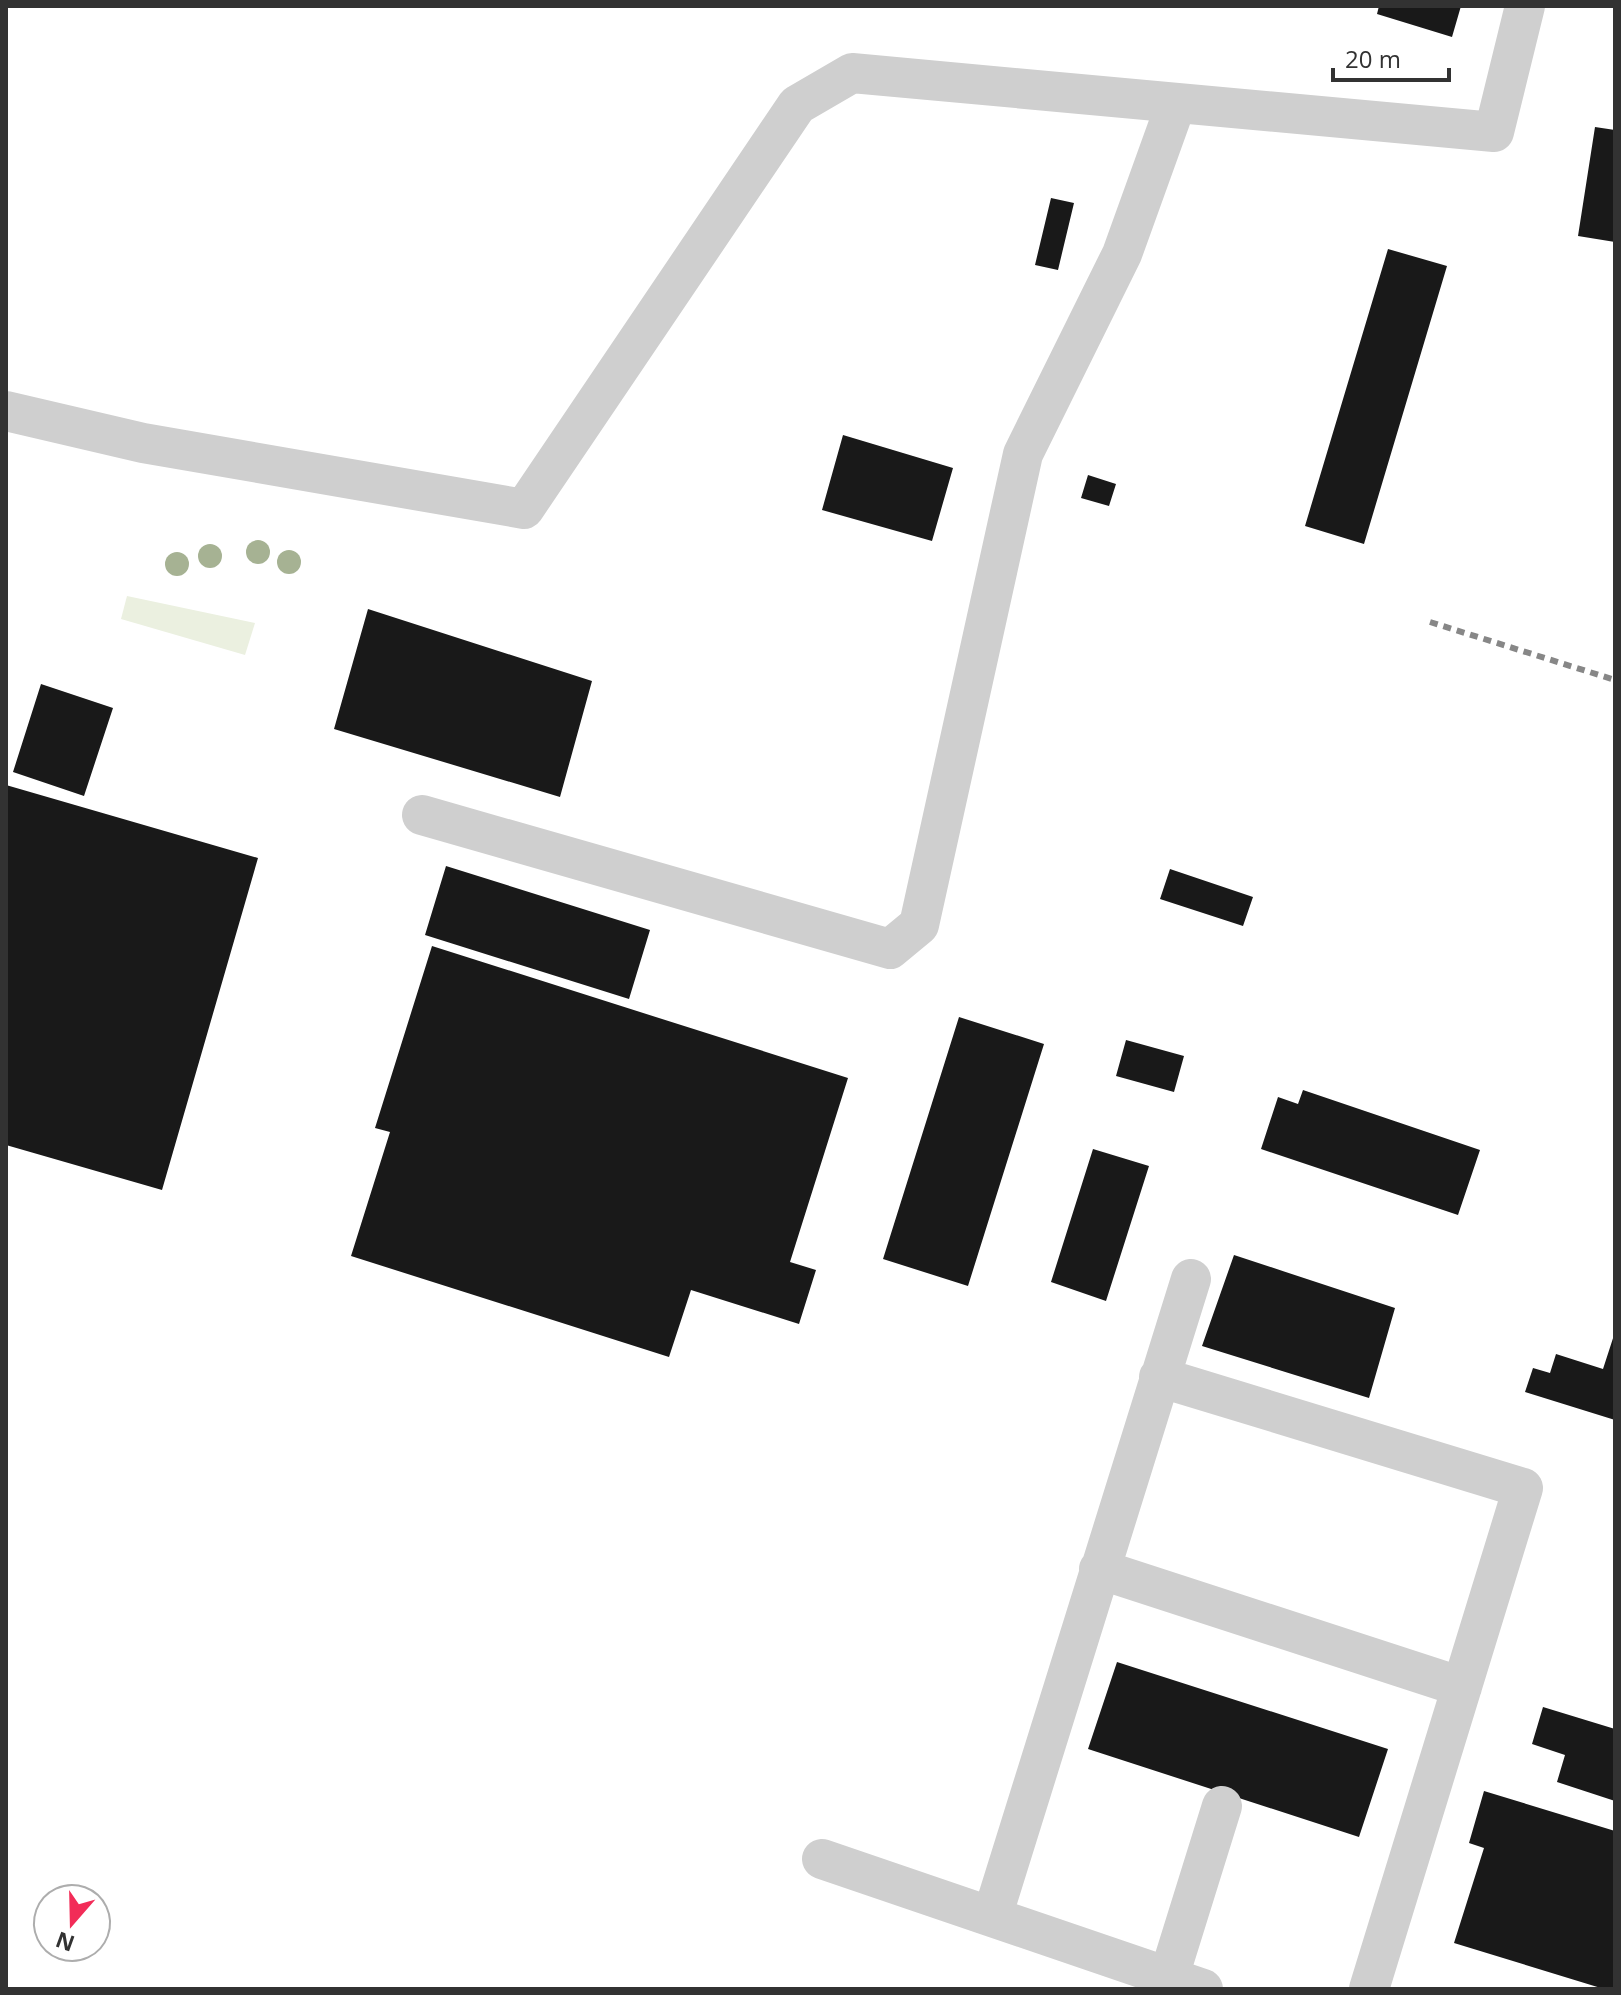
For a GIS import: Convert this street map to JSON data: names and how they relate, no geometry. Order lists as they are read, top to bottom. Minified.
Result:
{"scale_bar":"20 m","north":"bottom"}
